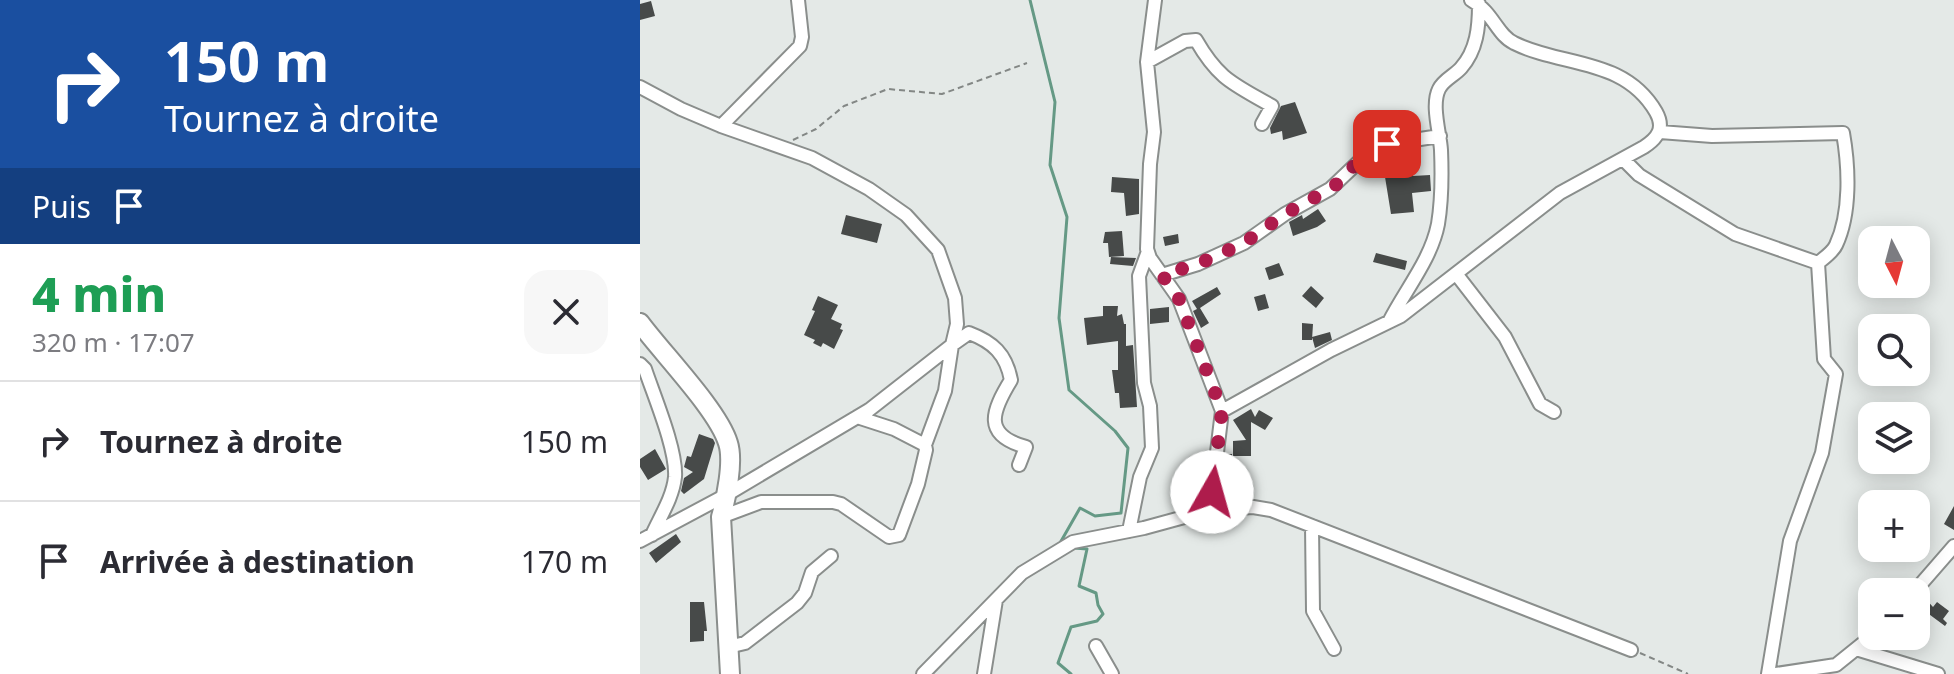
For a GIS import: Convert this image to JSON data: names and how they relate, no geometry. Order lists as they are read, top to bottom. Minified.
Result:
{"north":"bottom","page":{"turn":["150 m","Tournez à droite"],"then":"Puis","map_buttons":["+","−"],"heading":["4 min","320 m · 17:07"],"list":[{"name":"Tournez à droite","value":"150 m"},{"name":"Arrivée à destination","value":"170 m"}]}}
